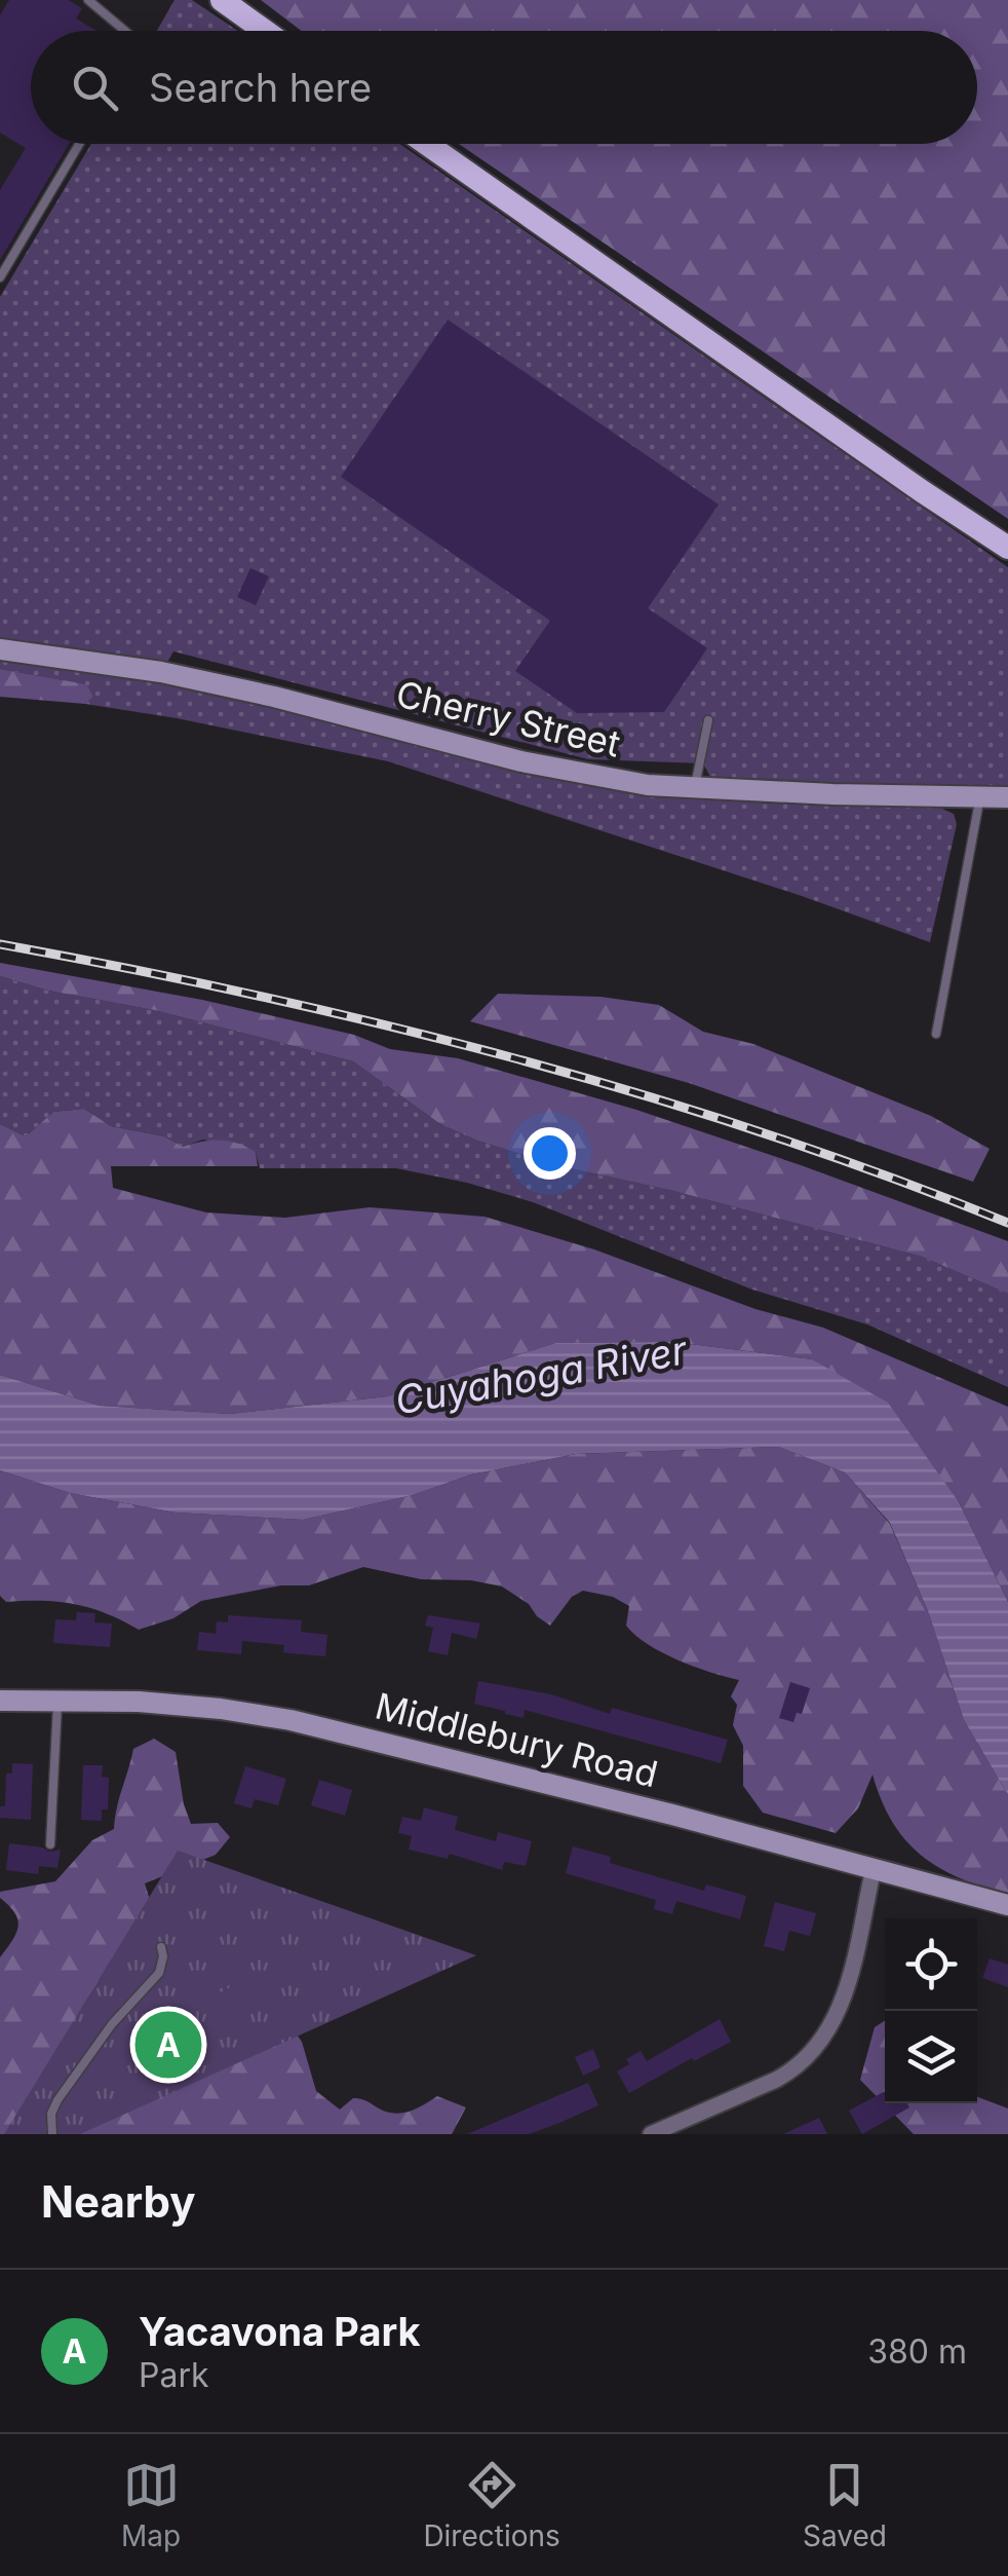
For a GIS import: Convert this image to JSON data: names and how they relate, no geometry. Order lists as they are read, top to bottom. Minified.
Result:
{"streets":{"street":["Cherry Street","Middlebury Road"]},"water":["Cuyahoga River"],"page":{"search":"Search here","pins":"A","heading":"Nearby","list":[{"mark":"A","name":"Yacavona Park","note":"Park","value":"380 m"}],"nav":["Map","Directions","Saved"]}}
